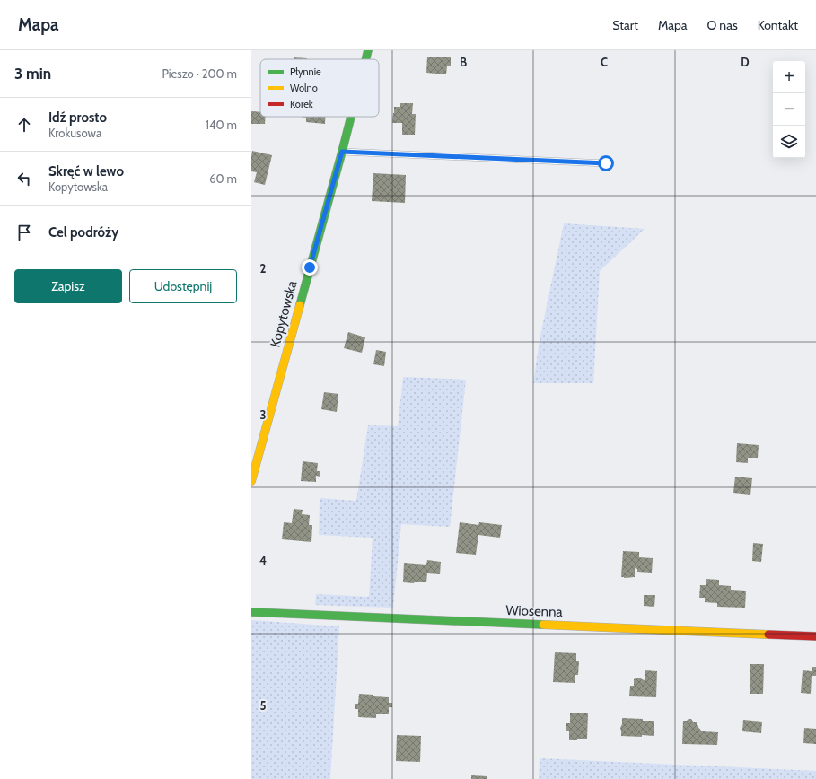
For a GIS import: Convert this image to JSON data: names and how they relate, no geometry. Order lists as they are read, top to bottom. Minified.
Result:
{"streets":{"street":["Kopytowska","Wiosenna"]},"legend":["Płynnie","Wolno","Korek"],"page":{"header":"Mapa","nav":["Start","Mapa","O nas","Kontakt"],"heading":["3 min","Pieszo · 200 m"],"map_buttons":["+","−"],"list":[["Idź prosto","Krokusowa","140 m"],["Skręć w lewo","Kopytowska","60 m"],"Cel podróży"],"buttons":["Zapisz","Udostępnij"]},"grid":{"columns":["B","C","D"],"rows":["2","3","4","5"]}}
